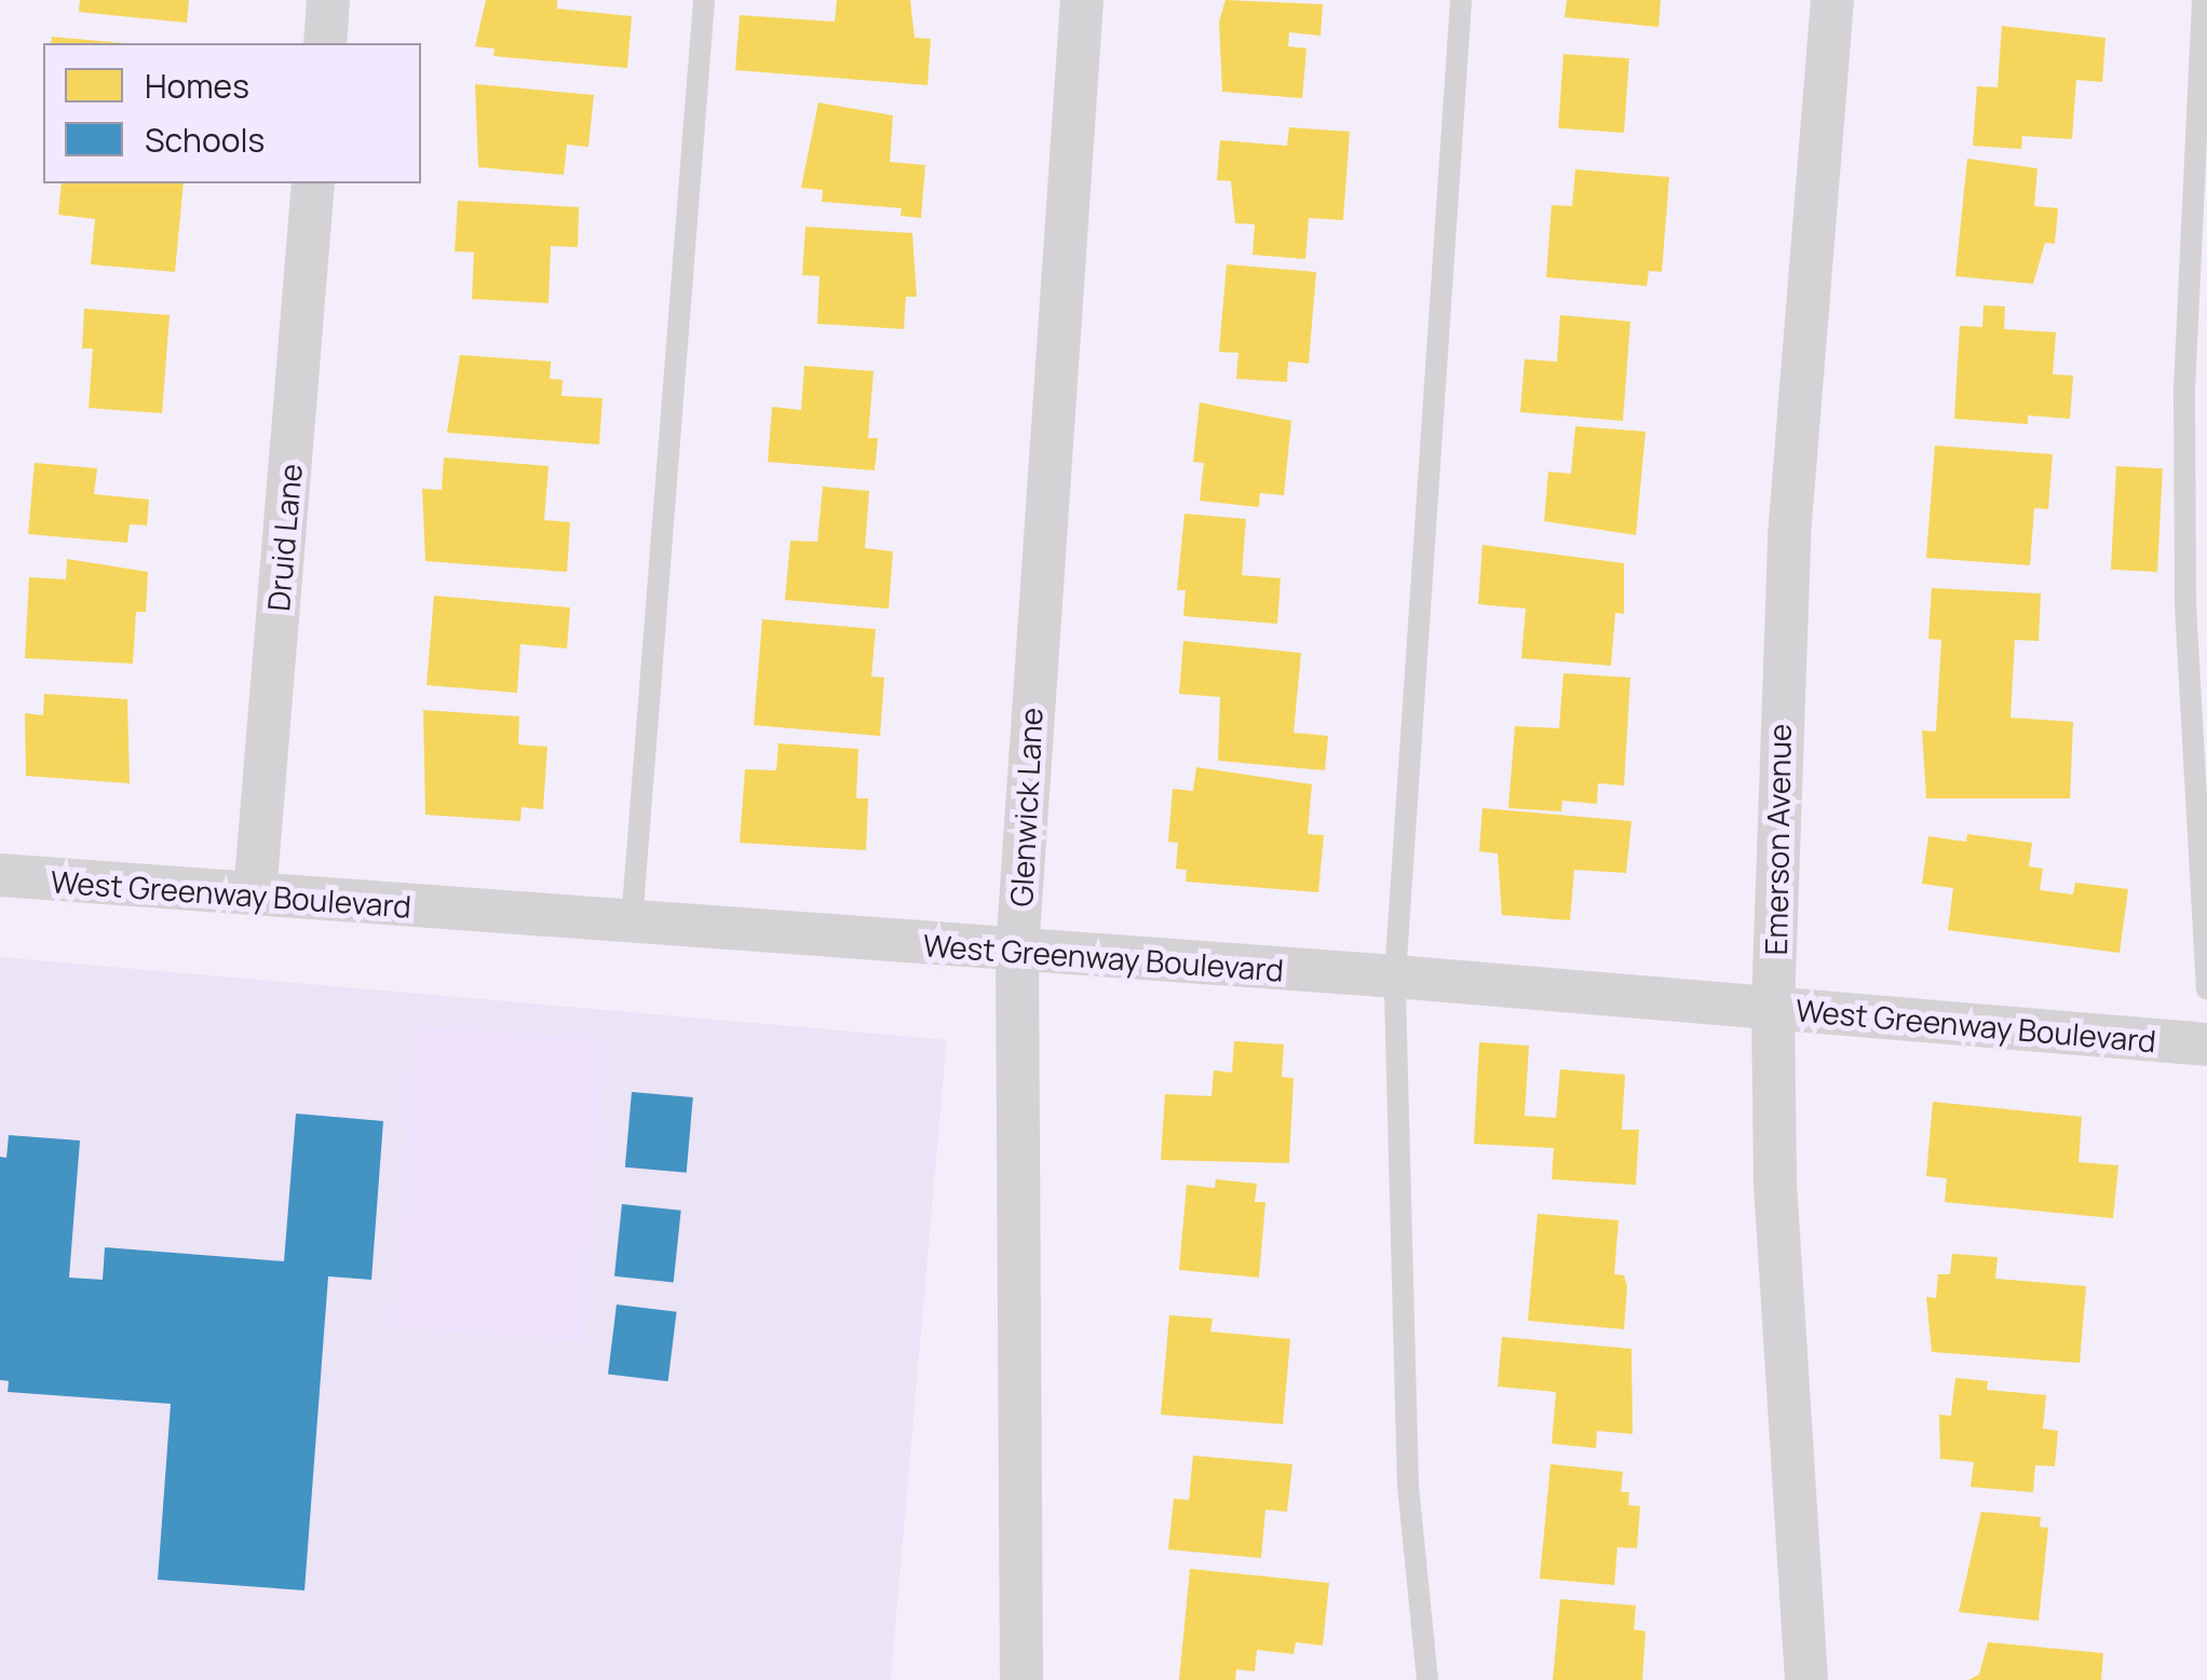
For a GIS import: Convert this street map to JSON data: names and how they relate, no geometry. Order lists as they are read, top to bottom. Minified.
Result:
{"streets":{"street":["Druid Lane","Glenwick Lane","Emerson Avenue","West Greenway Boulevard"]},"crossings":[["Druid Lane","West Greenway Boulevard"],["Glenwick Lane","West Greenway Boulevard"],["Emerson Avenue","West Greenway Boulevard"]],"legend":["Homes","Schools"]}
